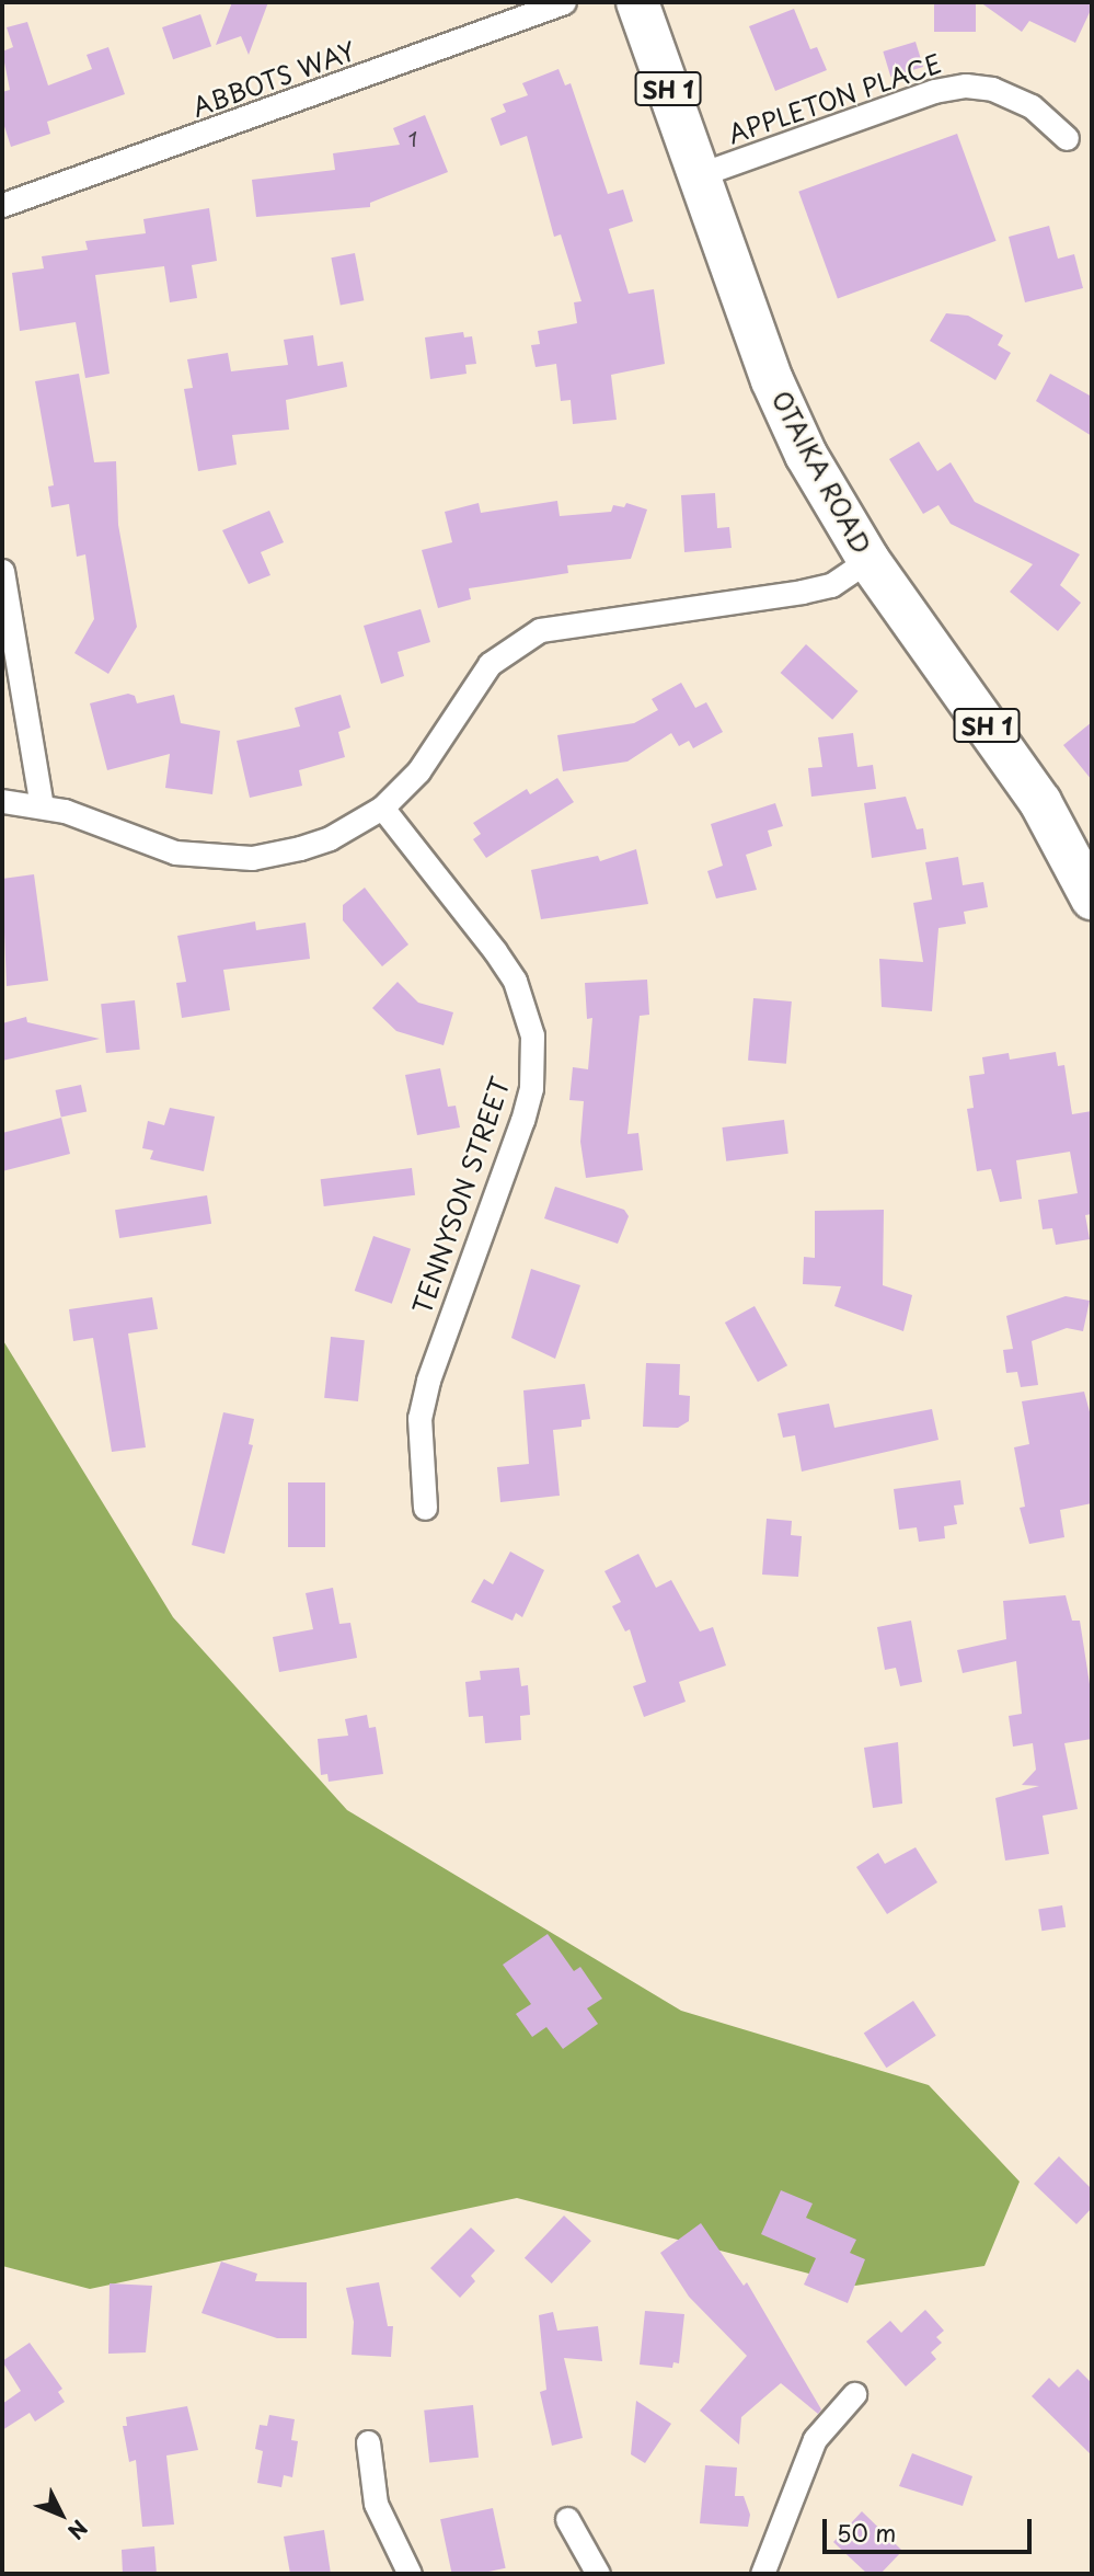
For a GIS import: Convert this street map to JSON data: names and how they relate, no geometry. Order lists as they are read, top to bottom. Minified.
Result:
{"streets":{"highway":["SH 1","OTAIKA ROAD"],"street":["ABBOTS WAY","APPLETON PLACE","TENNYSON STREET"]},"crossings":[["APPLETON PLACE","OTAIKA ROAD"]],"house_numbers":["1"],"scale_bar":"50 m","north":"bottom right"}
